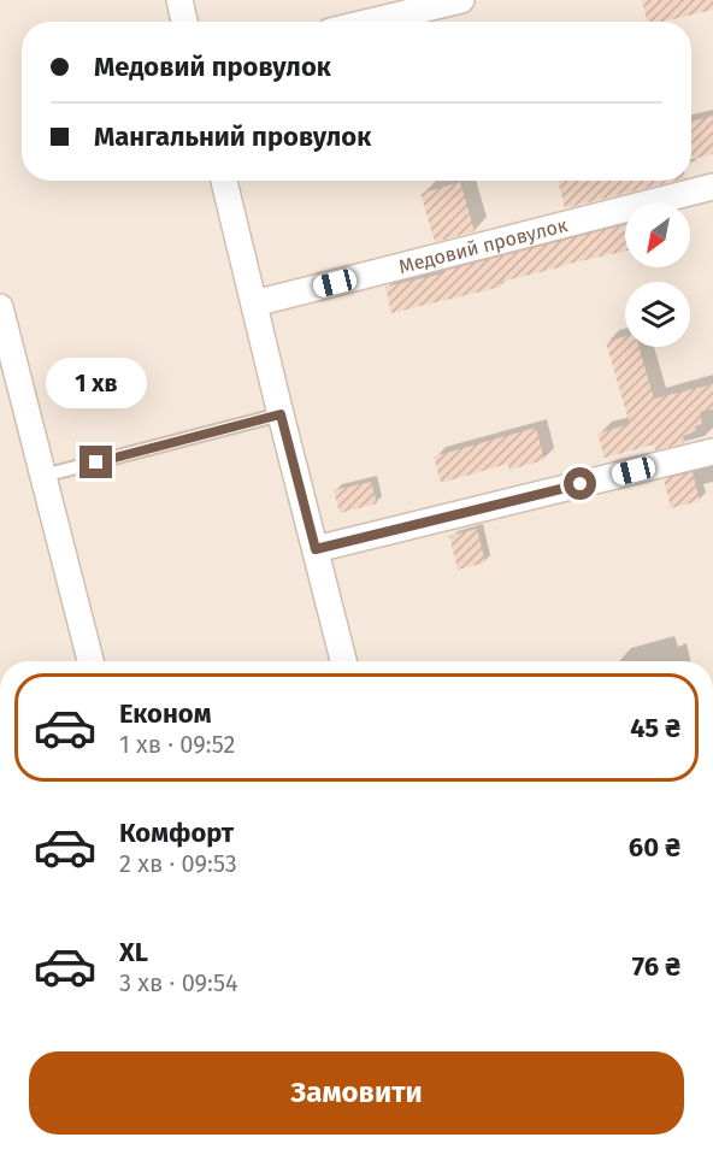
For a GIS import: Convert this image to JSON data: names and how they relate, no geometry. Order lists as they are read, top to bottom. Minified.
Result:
{"streets":{"street":["Медовий провулок"]},"north":"bottom left","page":{"banner":["Медовий провулок","Мангальний провулок"],"bubble":"1 хв","list":[{"name":"Економ","note":"1 хв · 09:52","value":"45 ₴"},{"name":"Комфорт","note":"2 хв · 09:53","value":"60 ₴"},{"name":"XL","note":"3 хв · 09:54","value":"76 ₴"}],"buttons":"Замовити"}}
